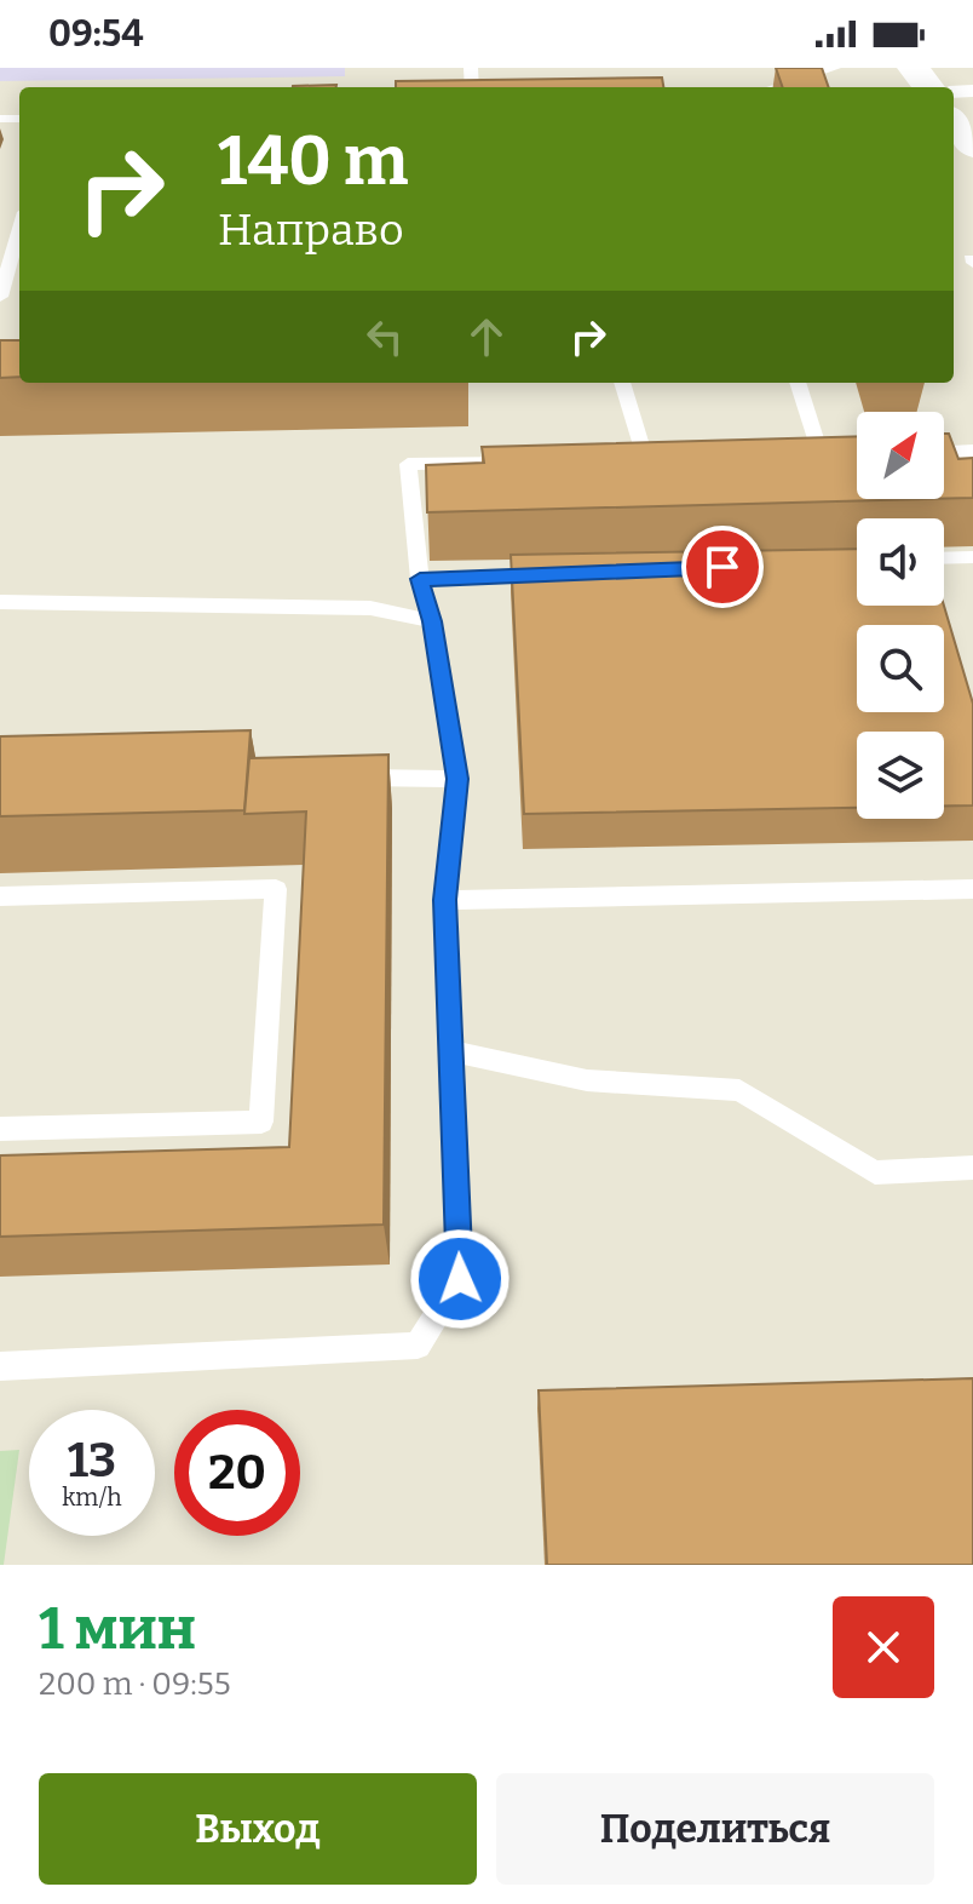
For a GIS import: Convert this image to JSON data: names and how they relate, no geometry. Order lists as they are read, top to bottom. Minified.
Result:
{"north":"top right","page":{"status":"09:54","turn":["140 m","Направо"],"speed":"13 km/h","limit":"20","heading":["1 мин","200 m · 09:55"],"buttons":["Выход","Поделиться"]}}
